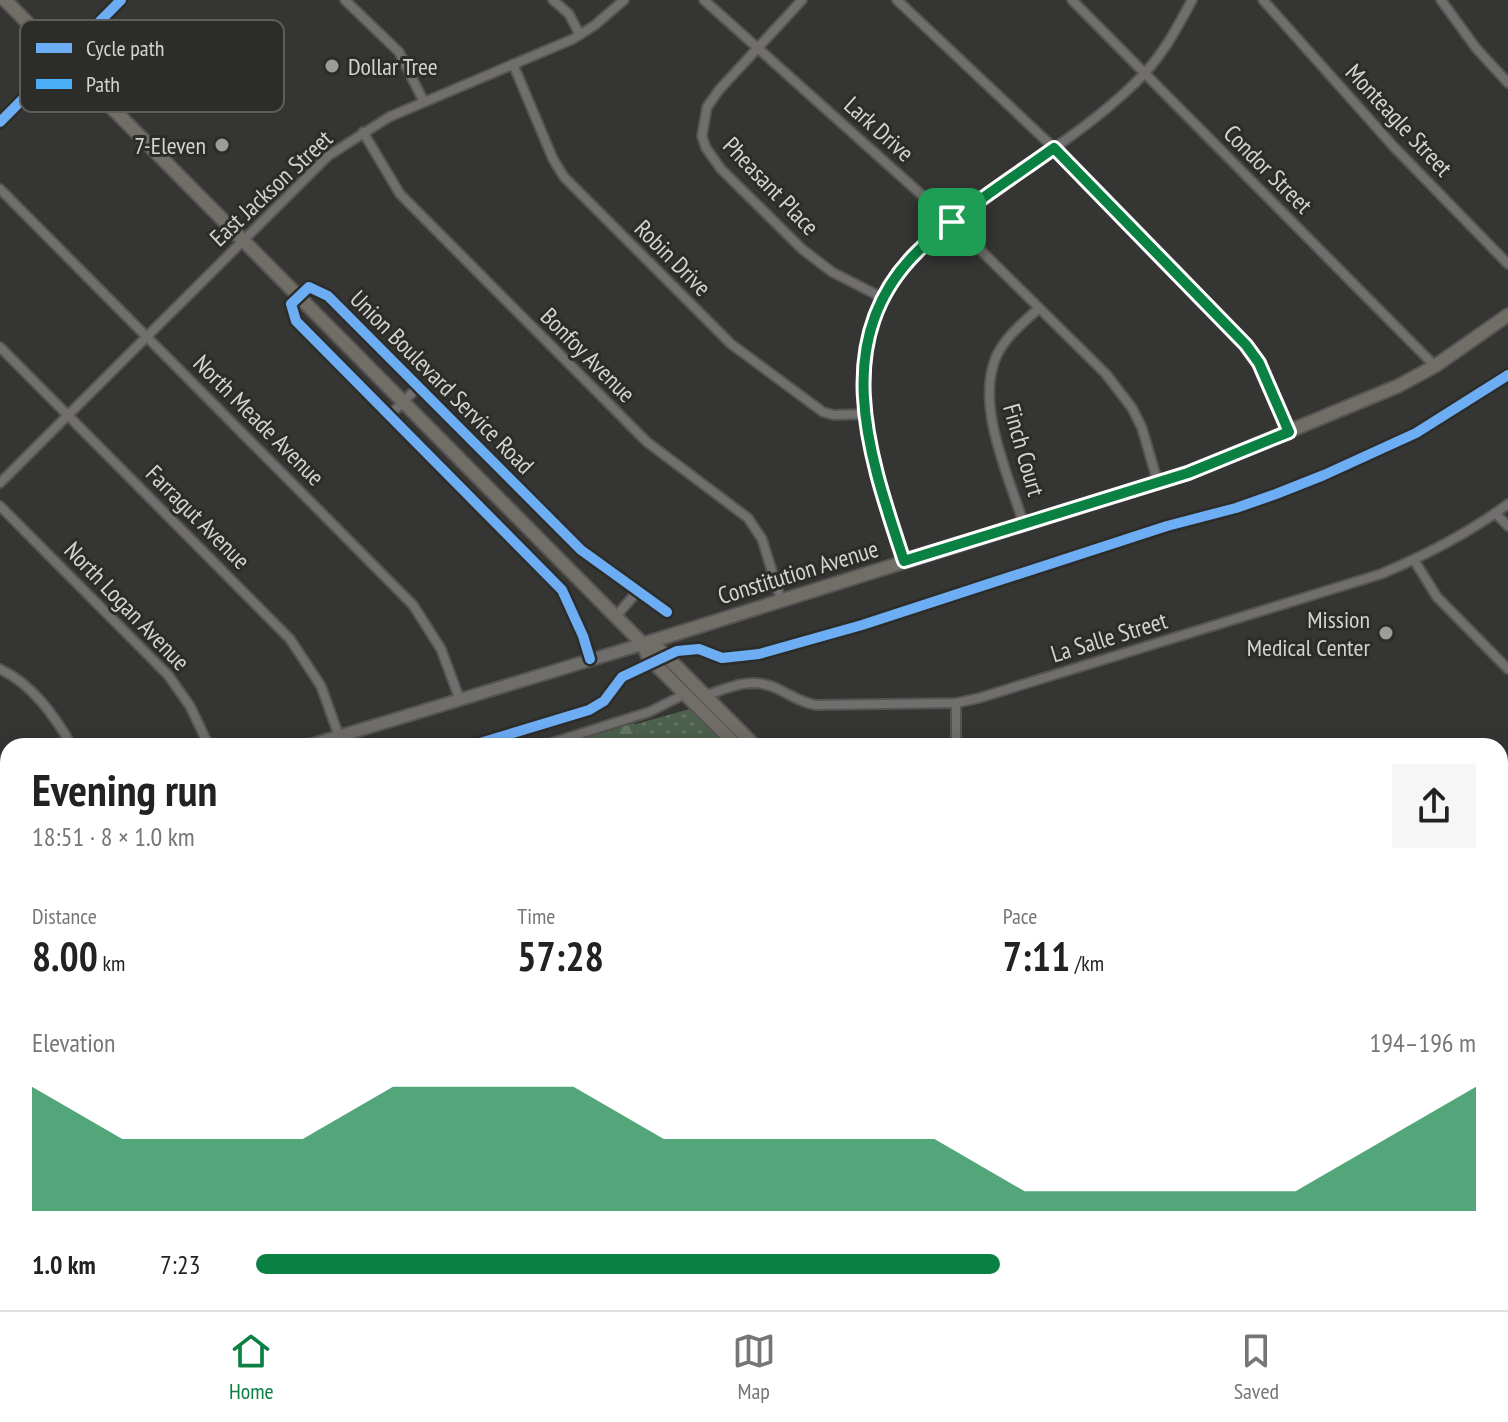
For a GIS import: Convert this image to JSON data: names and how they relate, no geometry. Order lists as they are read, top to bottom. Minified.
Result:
{"streets":{"main road":["Constitution Avenue"],"street":["Monteagle Street","Lark Drive","Condor Street","Pheasant Place","East Jackson Street","Robin Drive","Bonfoy Avenue","Union Boulevard Service Road","North Meade Avenue","Finch Court","Farragut Avenue","North Logan Avenue","La Salle Street"]},"crossings":[["Lark Drive","Pheasant Place"],["Lark Drive","Finch Court"],["Lark Drive","Constitution Avenue"],["Condor Street","Constitution Avenue"],["East Jackson Street","Robin Drive"],["East Jackson Street","Bonfoy Avenue"],["East Jackson Street","North Meade Avenue"],["East Jackson Street","Farragut Avenue"],["Bonfoy Avenue","Constitution Avenue"],["North Meade Avenue","Constitution Avenue"],["Finch Court","Constitution Avenue"],["Farragut Avenue","Constitution Avenue"]],"places":["Dollar Tree","7-Eleven","Mission Medical Center"],"legend":["Cycle path","Path"],"page":{"heading":["Evening run","18:51 · 8 × 1.0 km"],"stats":[["Distance","8.00 km"],["Time","57:28"],["Pace","7:11 /km"]],"chart":["Elevation","194–196 m"],"list":[{"name":"1.0 km","note":"7:23"}],"tabs":["Home","Map","Saved"]}}
